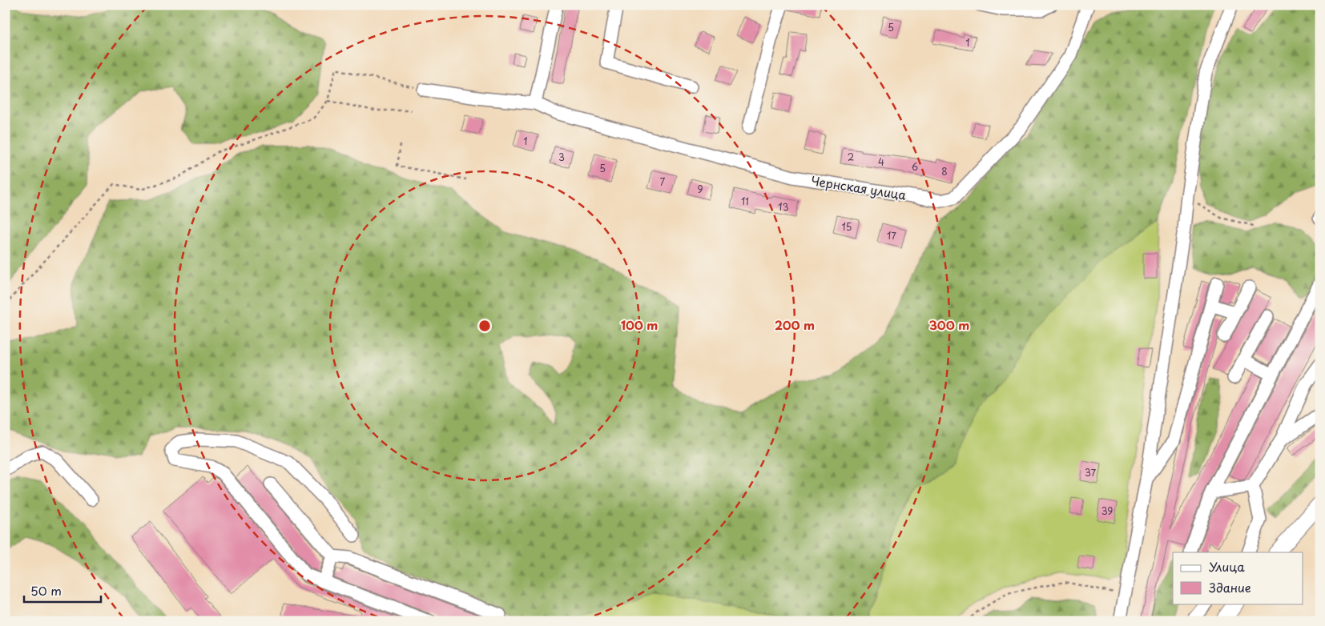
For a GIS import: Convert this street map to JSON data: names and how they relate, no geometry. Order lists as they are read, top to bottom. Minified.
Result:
{"streets":{"street":["Чернская улица"]},"house_numbers":["5","1","1","3","2","4","6","5","8","7","9","11","13","15","17","37","39"],"legend":["Улица","Здание"],"scale_bar":"50 m","rings":["100 m","200 m","300 m"]}
